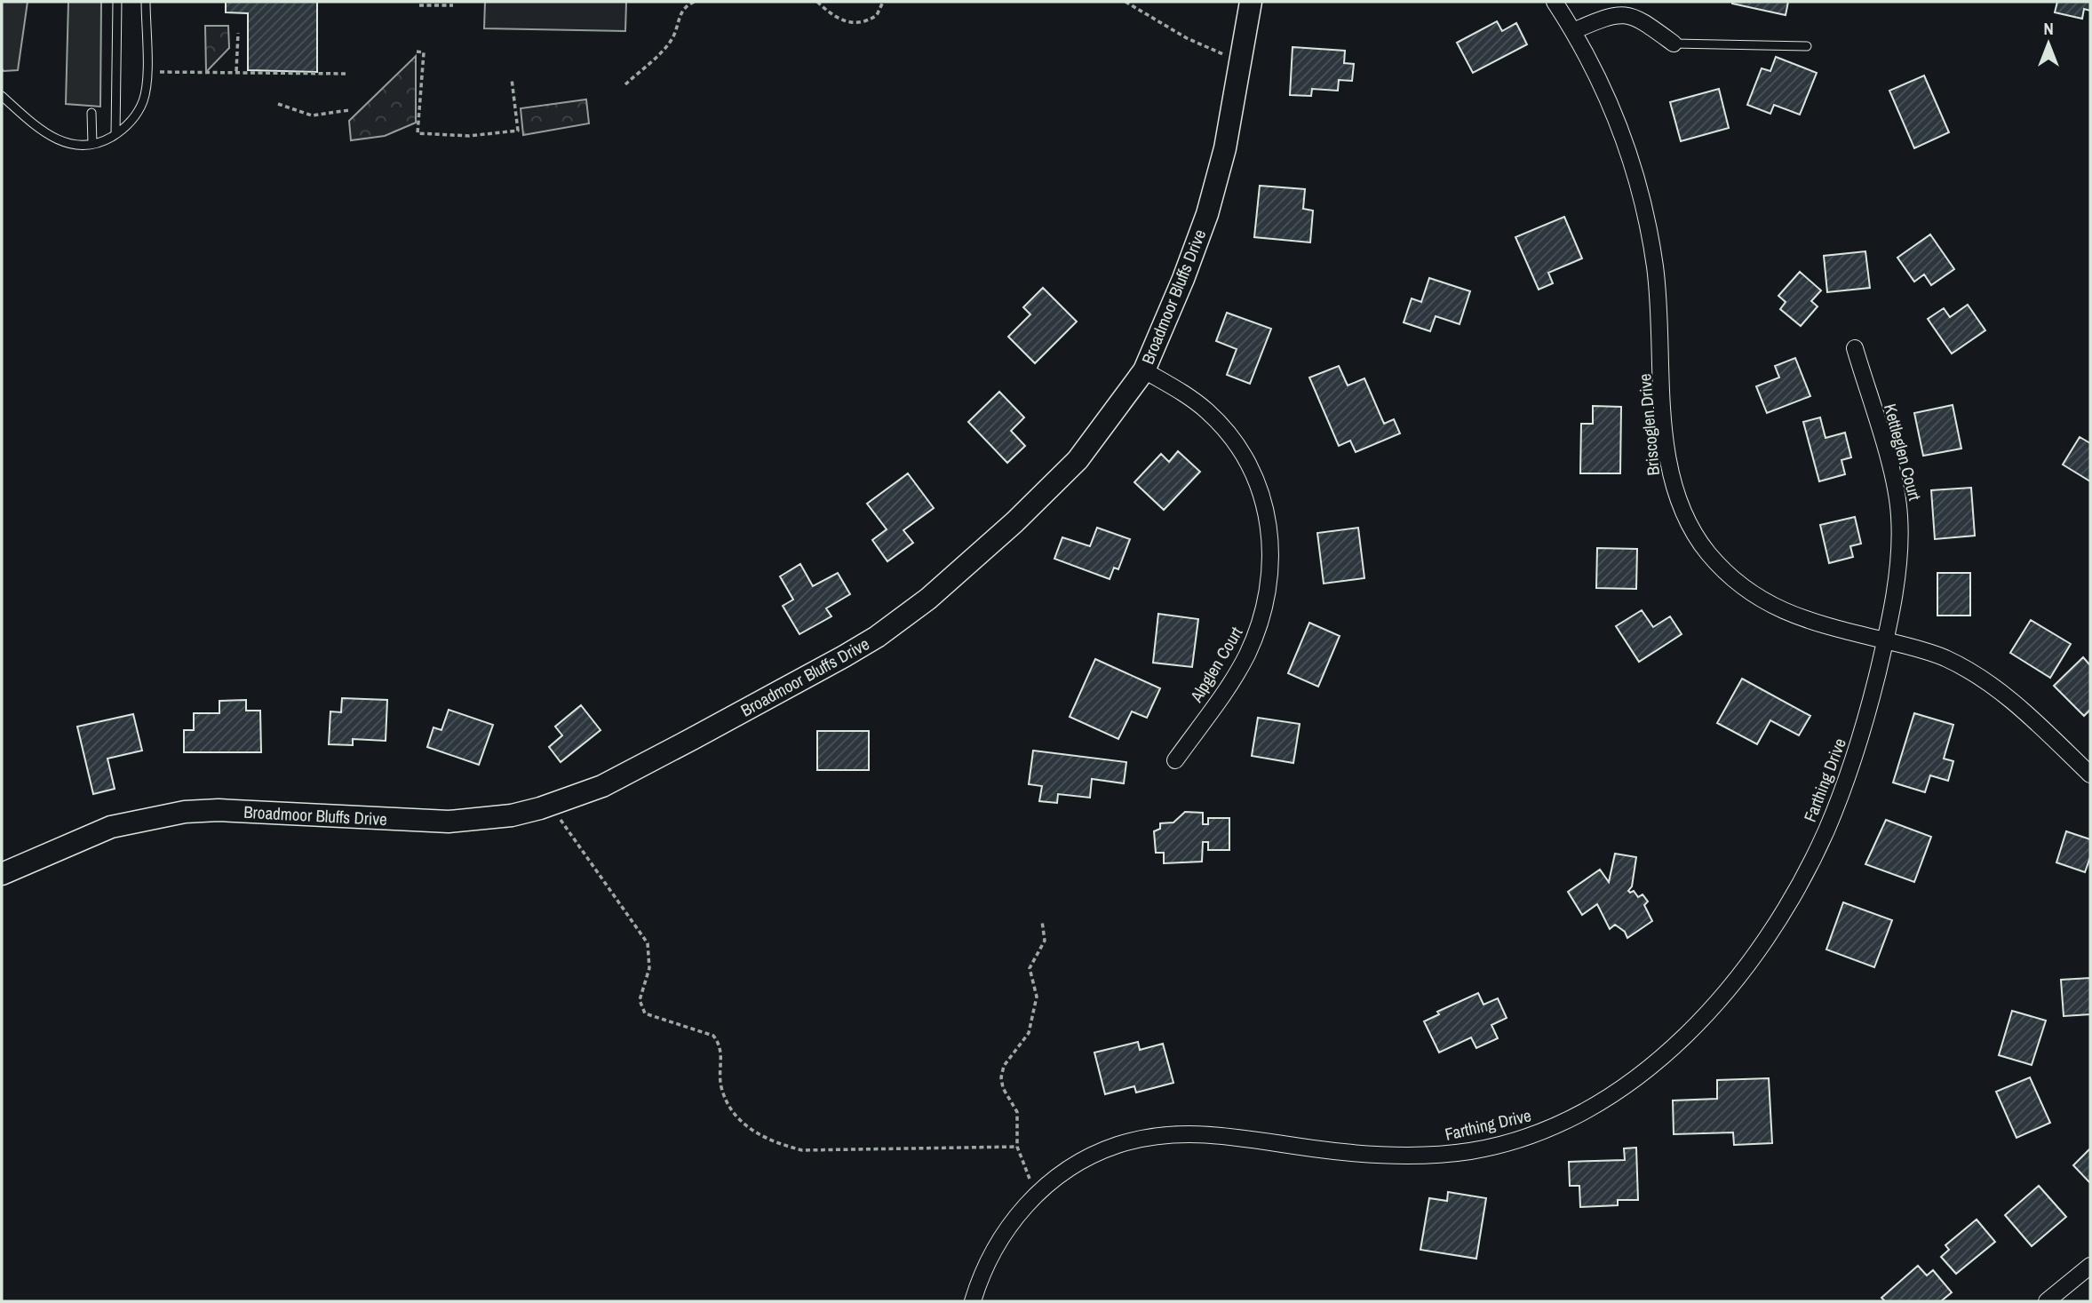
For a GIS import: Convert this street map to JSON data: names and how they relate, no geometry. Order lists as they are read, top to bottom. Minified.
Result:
{"streets":{"street":["Broadmoor Bluffs Drive","Briscoglen Drive","Kettleglen Court","Alpglen Court","Farthing Drive"]},"crossings":[["Broadmoor Bluffs Drive","Alpglen Court"],["Briscoglen Drive","Kettleglen Court"],["Briscoglen Drive","Farthing Drive"],["Kettleglen Court","Farthing Drive"]],"north":"top"}
